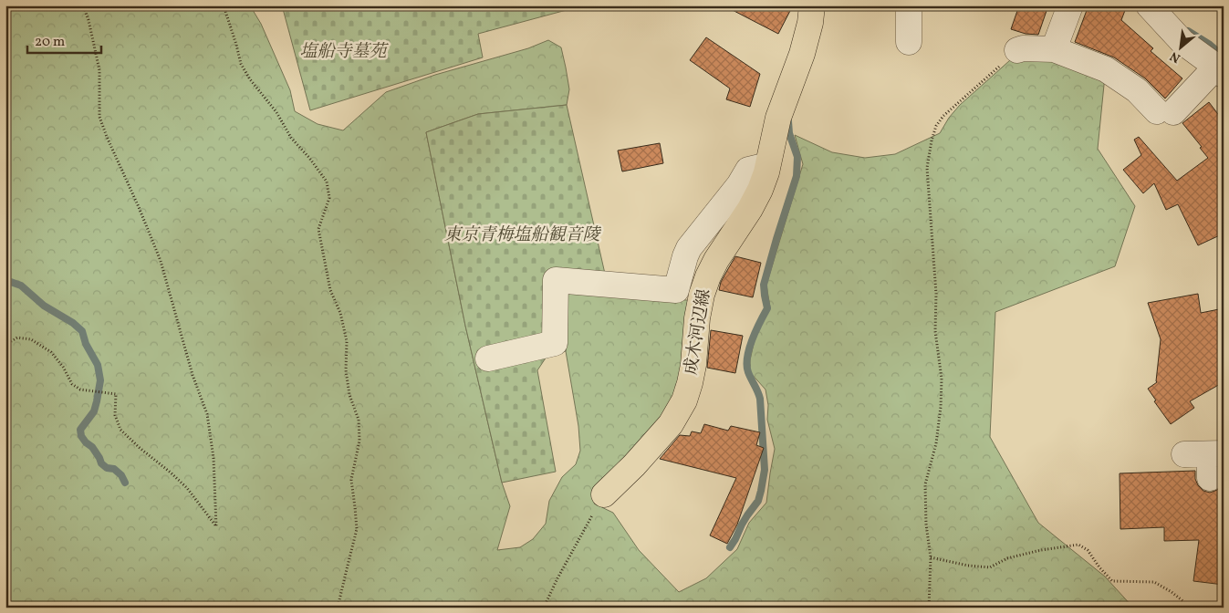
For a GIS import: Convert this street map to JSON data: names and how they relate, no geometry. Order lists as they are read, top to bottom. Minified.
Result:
{"streets":{"main road":["成木河辺線"]},"parks":["塩船寺墓苑","東京青梅塩船観音陵"],"scale_bar":"20 m","north":"bottom left"}
